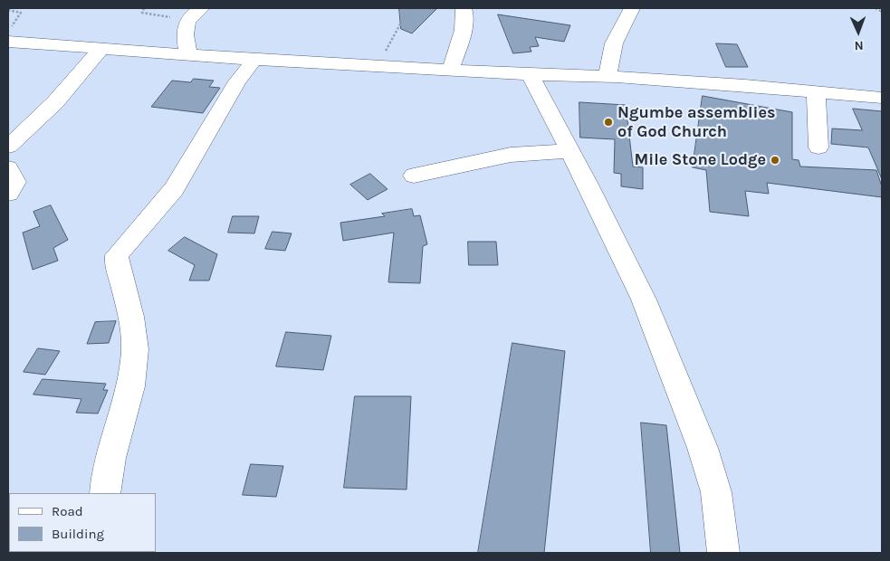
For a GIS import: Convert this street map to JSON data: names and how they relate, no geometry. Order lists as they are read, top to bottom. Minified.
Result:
{"places":["Ngumbe assemblies of God Church","Mile Stone Lodge"],"legend":["Road","Building"],"north":"bottom"}
